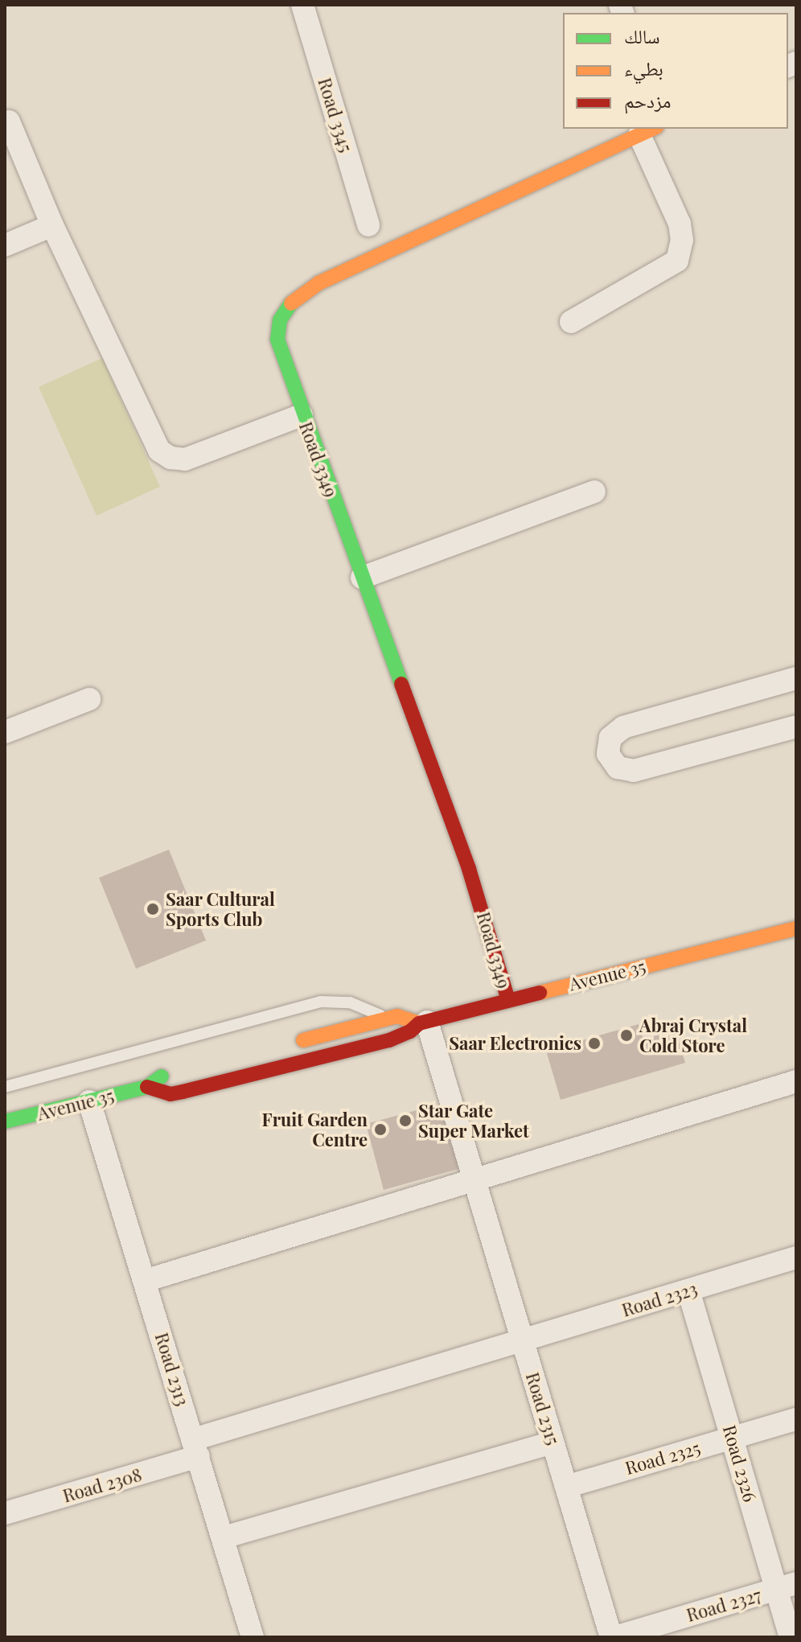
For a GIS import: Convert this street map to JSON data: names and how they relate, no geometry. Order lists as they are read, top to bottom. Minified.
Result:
{"streets":{"street":["Road 3345","Road 3349","Avenue 35","Road 2323","Road 2313","Road 2315","Road 2325","Road 2326","Road 2308","Road 2327"]},"crossings":[["Road 3349","Avenue 35"],["Avenue 35","Road 2313"],["Avenue 35","Road 2315"],["Road 2323","Road 2313"],["Road 2323","Road 2315"],["Road 2323","Road 2326"],["Road 2323","Road 2308"],["Road 2313","Road 2308"],["Road 2315","Road 2325"],["Road 2315","Road 2327"],["Road 2325","Road 2326"],["Road 2326","Road 2327"]],"places":["Saar Cultural Sports Club","Abraj Crystal Cold Store","Saar Electronics","Star Gate Super Market","Fruit Garden Centre"],"legend":["سالك","بطيء","مزدحم"]}
